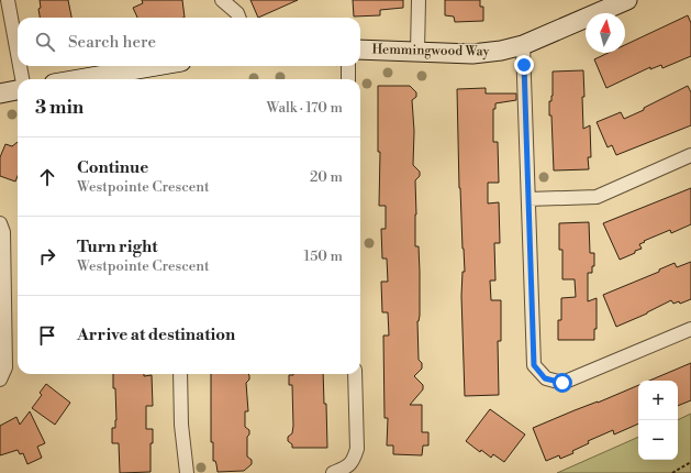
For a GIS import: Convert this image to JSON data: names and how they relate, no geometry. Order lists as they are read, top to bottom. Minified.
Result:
{"streets":{"street":["Hemmingwood Way"]},"north":"top","page":{"search":"Search here","heading":["3 min","Walk · 170 m"],"list":[["Continue","Westpointe Crescent","20 m"],["Turn right","Westpointe Crescent","150 m"],"Arrive at destination"],"map_buttons":["+","−"]}}
